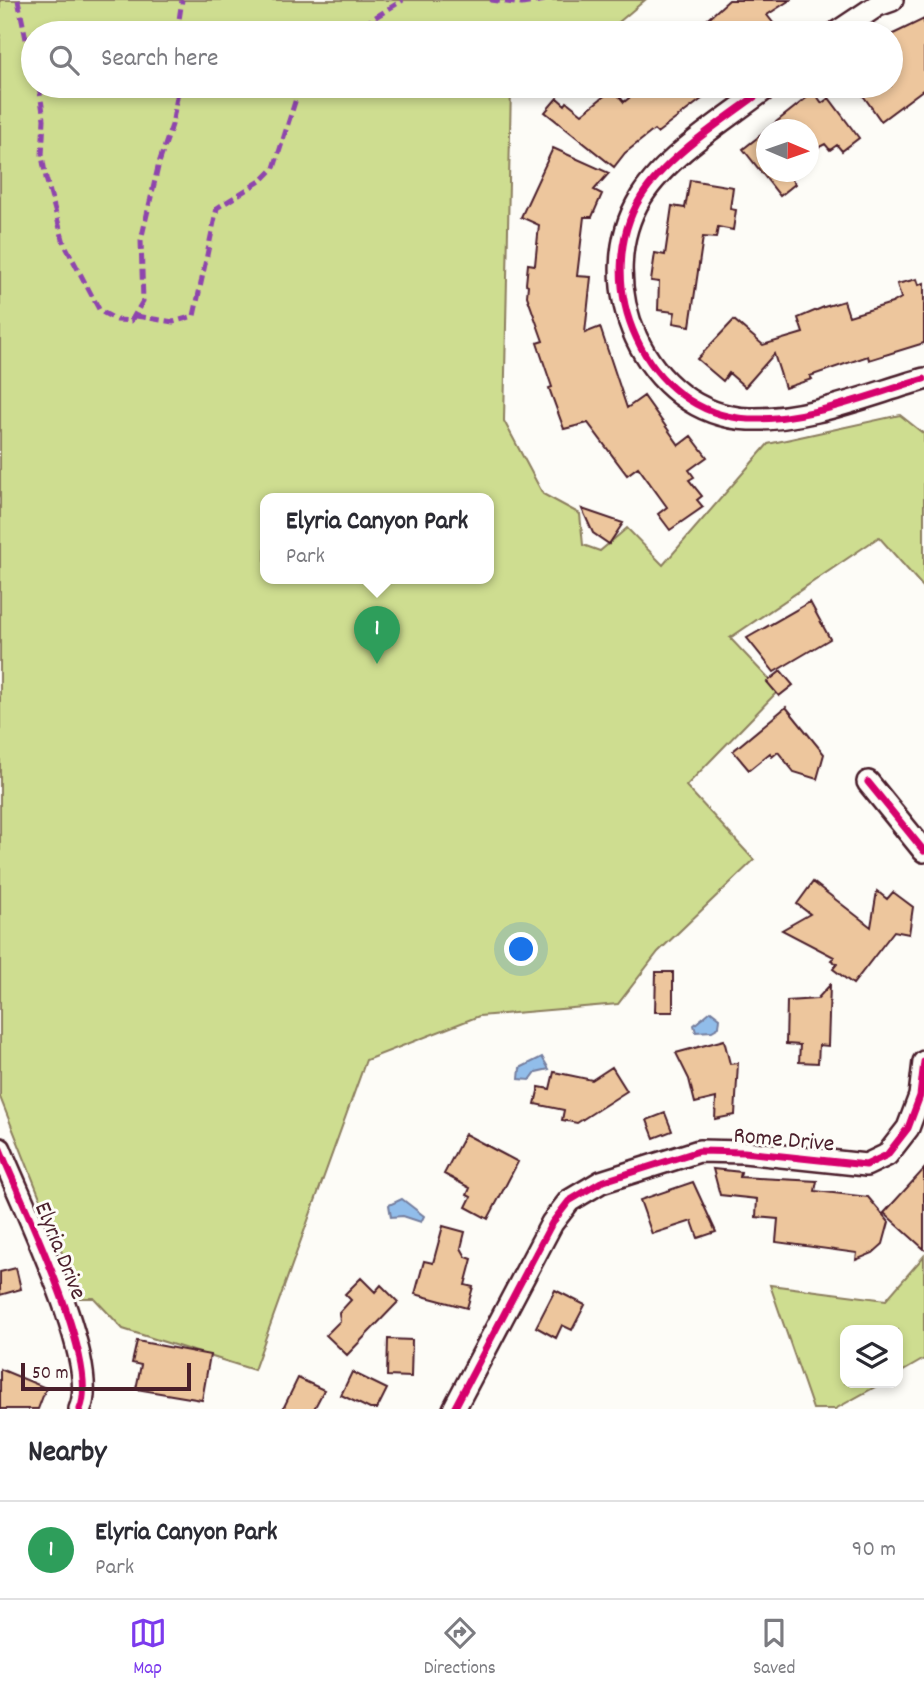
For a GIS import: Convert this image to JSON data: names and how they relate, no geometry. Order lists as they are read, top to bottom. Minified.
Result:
{"streets":{"street":["Rome Drive","Elyria Drive"]},"scale_bar":"50 m","north":"right","page":{"search":"Search here","popup":["Elyria Canyon Park","Park"],"pins":"1","scale":"50 m","heading":"Nearby","list":[{"mark":"1","name":"Elyria Canyon Park","note":"Park","value":"90 m"}],"nav":["Map","Directions","Saved"]}}
